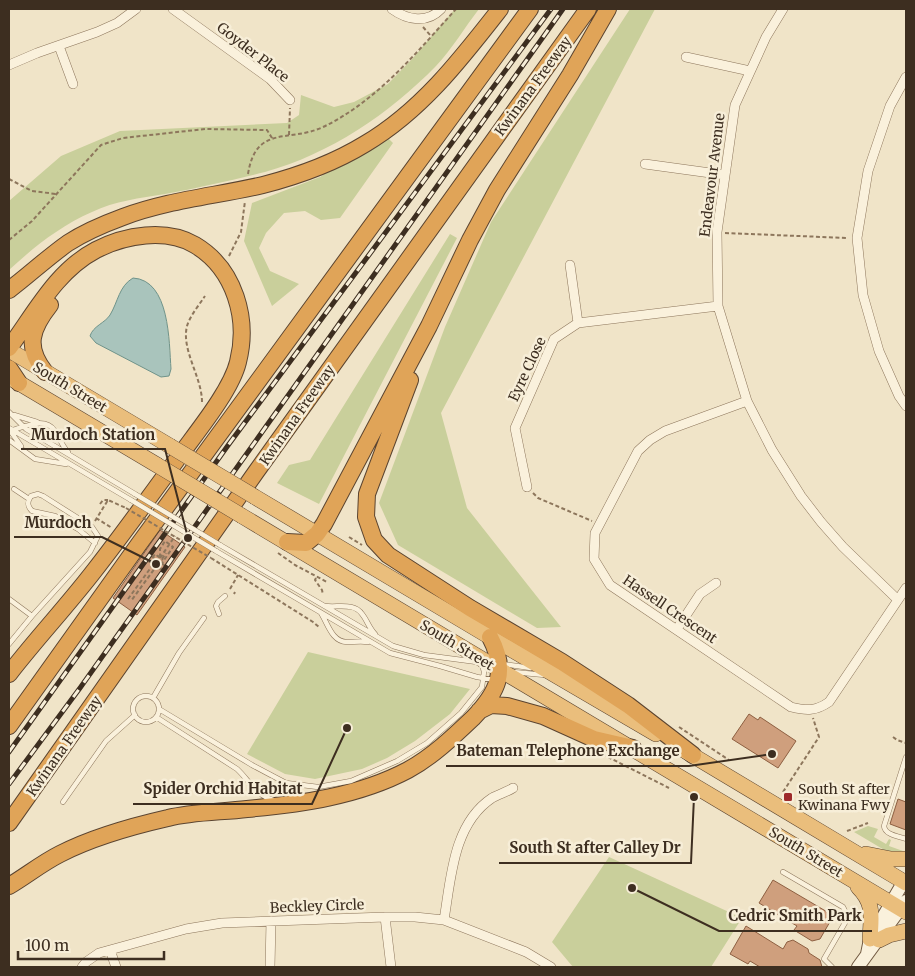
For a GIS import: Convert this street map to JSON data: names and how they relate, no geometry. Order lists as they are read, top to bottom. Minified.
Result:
{"streets":{"highway":["Kwinana Freeway","South Street"],"street":["Goyder Place","Endeavour Avenue","Eyre Close","Hassell Crescent","Beckley Circle"]},"crossings":[["Endeavour Avenue","Eyre Close"],["Endeavour Avenue","Hassell Crescent"]],"places":{"other":["Murdoch Station","Murdoch","Spider Orchid Habitat","Bateman Telephone Exchange","South St after Calley Dr","Cedric Smith Park"],"transit":["South St after Kwinana Fwy"]},"scale_bar":"100 m"}
